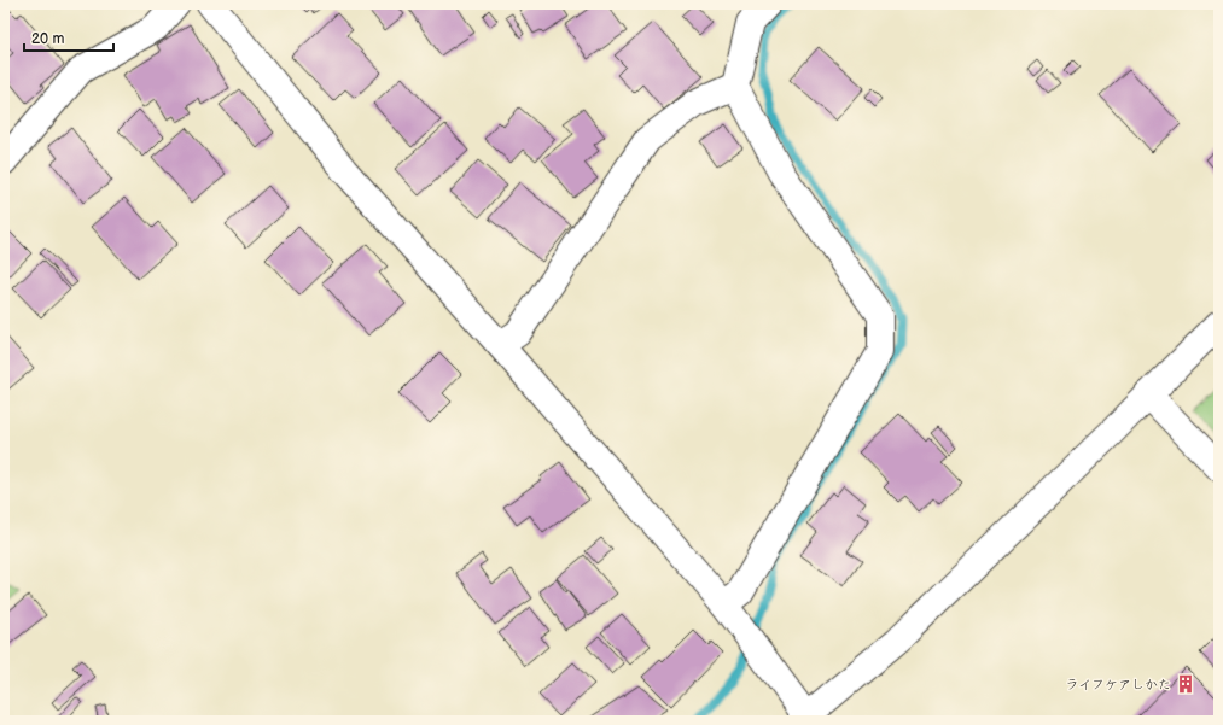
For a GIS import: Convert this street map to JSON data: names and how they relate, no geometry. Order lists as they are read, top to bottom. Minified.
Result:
{"places":{"building":["ライフケアしかた"]},"scale_bar":"20 m"}
